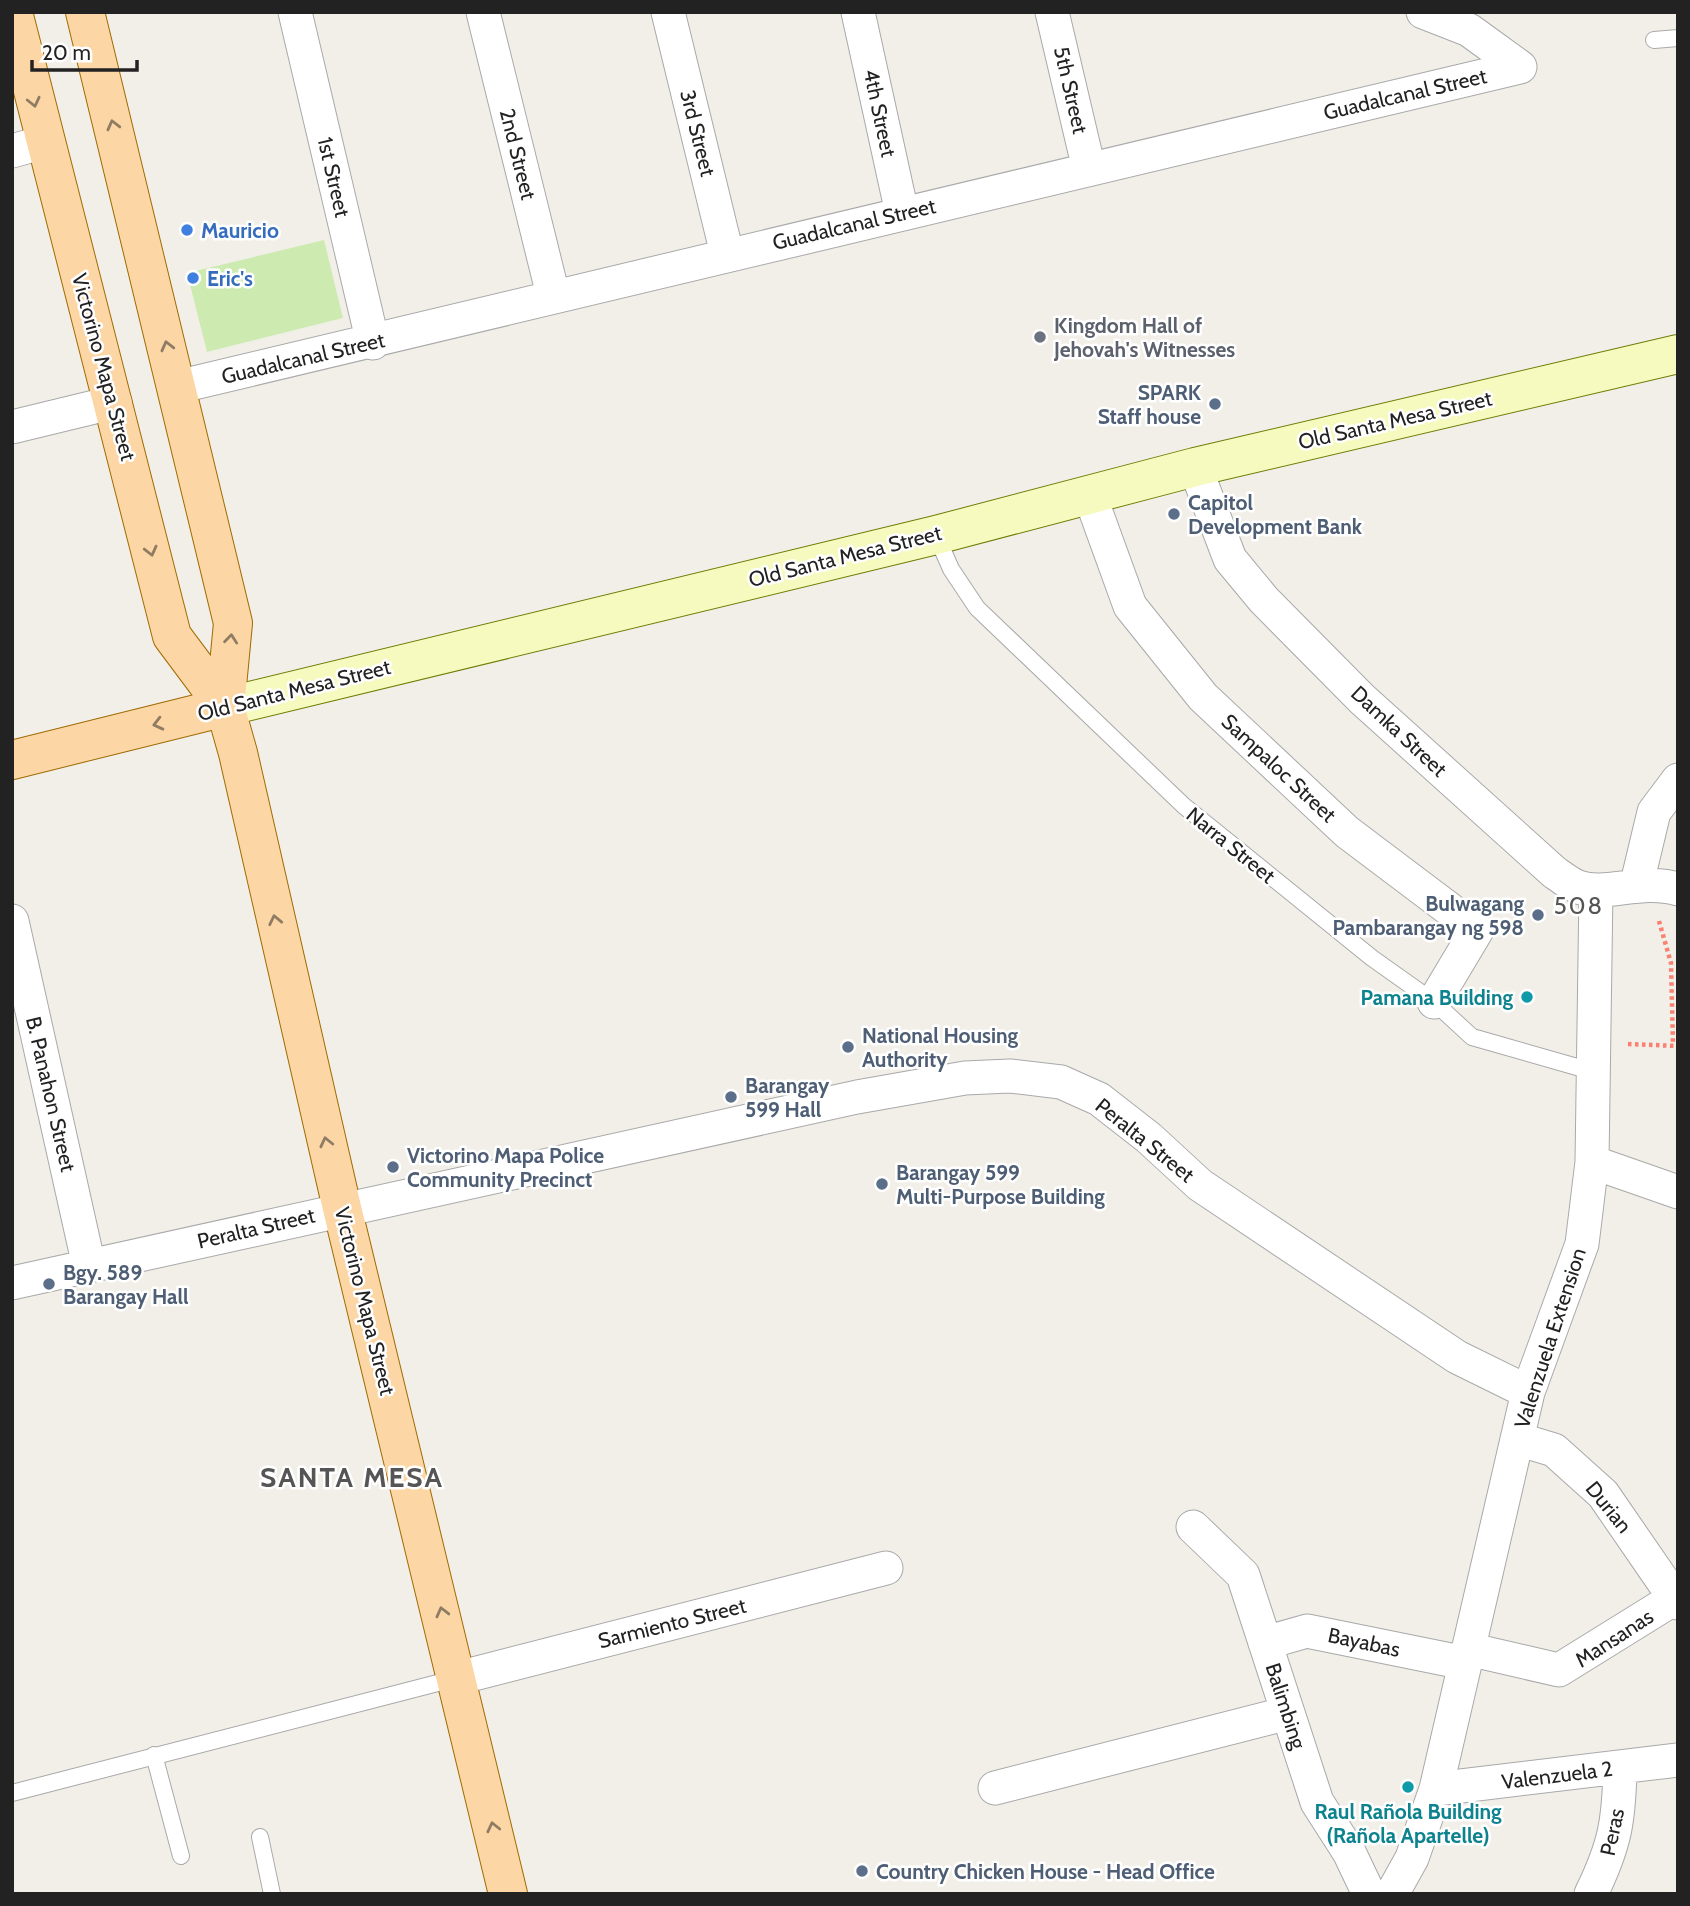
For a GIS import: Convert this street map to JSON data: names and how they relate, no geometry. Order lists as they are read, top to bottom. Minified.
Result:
{"streets":{"main road":["Victorino Mapa Street","Old Santa Mesa Street"],"street":["5th Street","Guadalcanal Street","4th Street","3rd Street","2nd Street","1st Street","Damka Street","Sampaloc Street","B. Panahon Street","Peralta Street","Valenzuela Extension","Durian","Sarmiento Street","Mansanas","Bayabas","Balimbing","Valenzuela 2","Peras"],"lane":["Narra Street"]},"crossings":[["5th Street","Guadalcanal Street"],["Guadalcanal Street","4th Street"],["Guadalcanal Street","3rd Street"],["Guadalcanal Street","2nd Street"],["Guadalcanal Street","1st Street"],["Guadalcanal Street","Victorino Mapa Street"],["Victorino Mapa Street","Old Santa Mesa Street"],["Victorino Mapa Street","Peralta Street"],["Victorino Mapa Street","Sarmiento Street"],["Old Santa Mesa Street","Damka Street"],["Old Santa Mesa Street","Sampaloc Street"],["Old Santa Mesa Street","Narra Street"],["Damka Street","Valenzuela Extension"],["Sampaloc Street","Narra Street"],["Narra Street","Valenzuela Extension"],["B. Panahon Street","Peralta Street"],["Peralta Street","Valenzuela Extension"],["Valenzuela Extension","Durian"],["Valenzuela Extension","Mansanas"],["Valenzuela Extension","Bayabas"],["Valenzuela Extension","Valenzuela 2"],["Durian","Mansanas"],["Mansanas","Bayabas"],["Bayabas","Balimbing"],["Valenzuela 2","Peras"]],"districts":["508","SANTA MESA"],"places":["Mauricio","Eric's","Kingdom Hall of Jehovah's Witnesses","SPARK Staff house","Capitol Development Bank","Bulwagang Pambarangay ng 598","Pamana Building","National Housing Authority","Barangay 599 Hall","Victorino Mapa Police Community Precinct","Barangay 599 Multi-Purpose Building","Bgy. 589 Barangay Hall","Raul Rañola Building (Rañola Apartelle)","Country Chicken House - Head Office"],"scale_bar":"20 m"}
